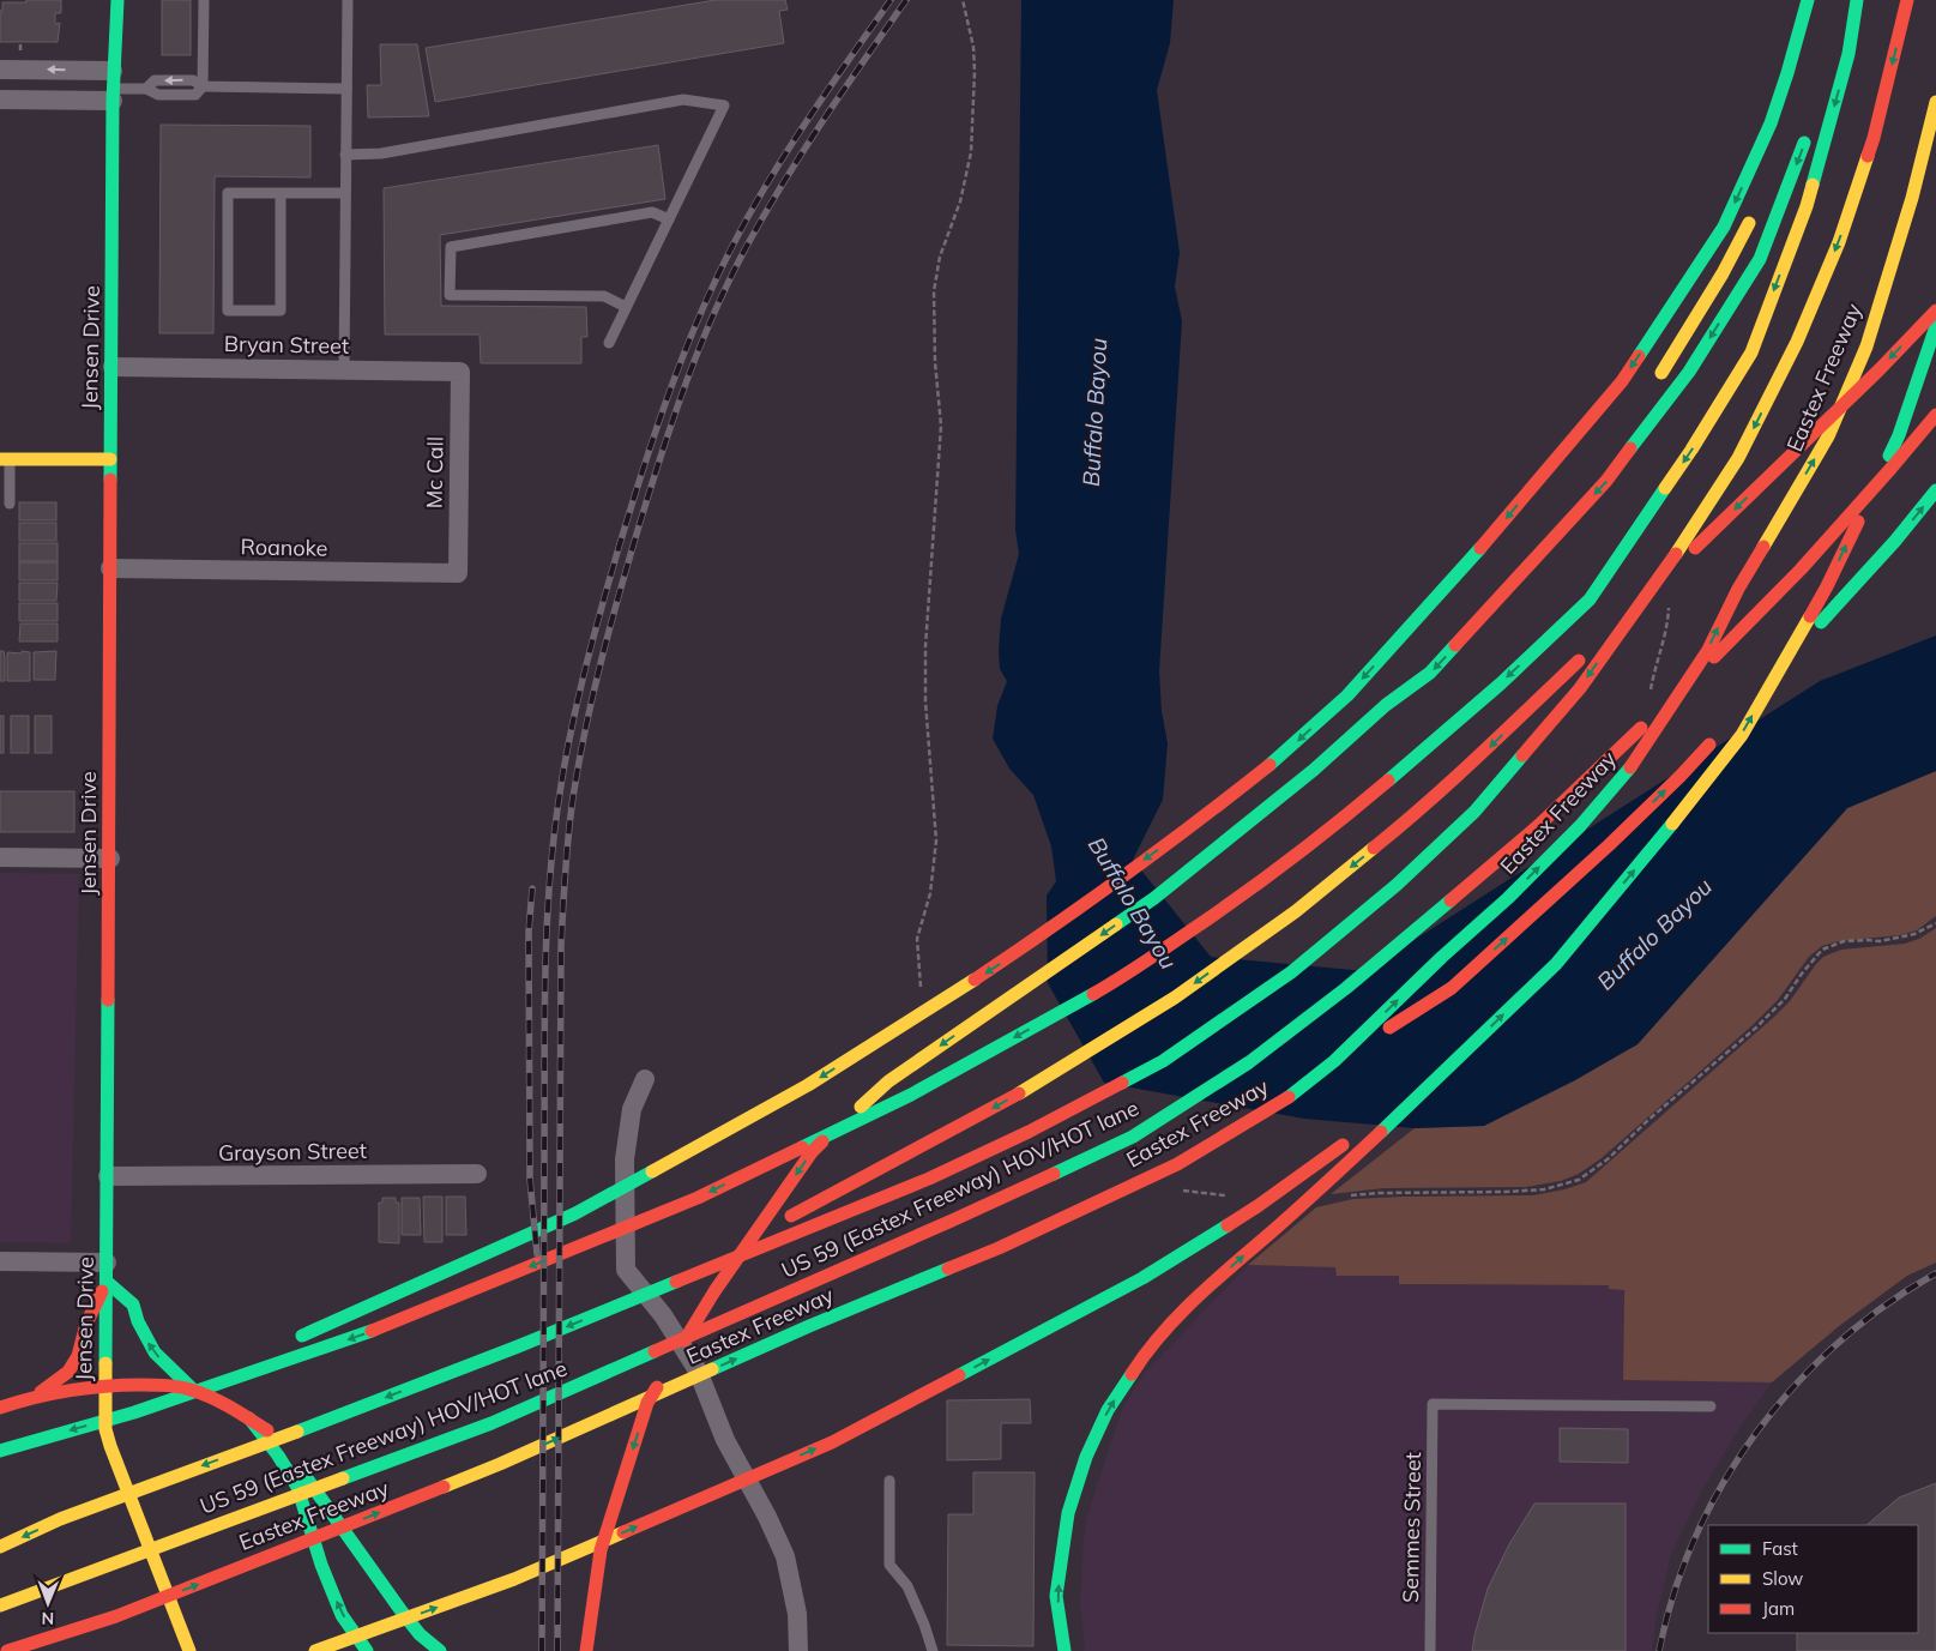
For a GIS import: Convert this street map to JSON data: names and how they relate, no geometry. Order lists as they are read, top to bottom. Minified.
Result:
{"streets":{"main road":["Jensen Drive","Eastex Freeway","US 59 (Eastex Freeway) HOV/HOT lane"],"street":["Bryan Street","Mc Call","Roanoke","Grayson Street"],"lane":["Semmes Street"]},"crossings":[["Bryan Street","Jensen Drive"],["Bryan Street","Mc Call"],["Jensen Drive","Roanoke"],["Jensen Drive","Grayson Street"],["Mc Call","Roanoke"]],"water":["Buffalo Bayou"],"legend":["Fast","Slow","Jam"],"north":"bottom"}
